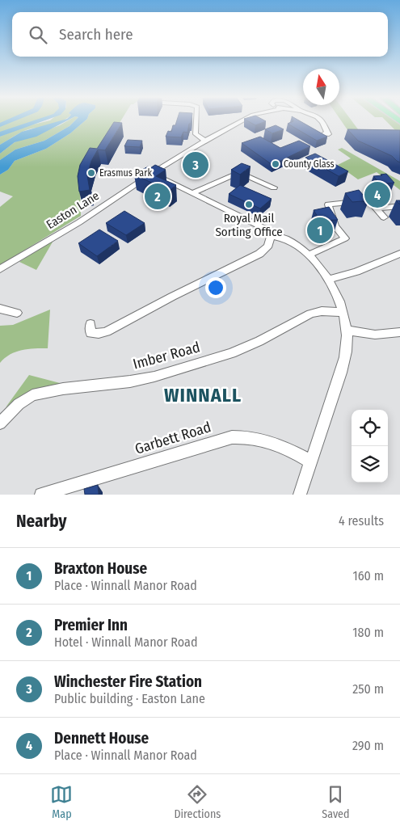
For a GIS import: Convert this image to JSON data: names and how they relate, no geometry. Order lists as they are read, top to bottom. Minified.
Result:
{"streets":{"street":["Easton Lane","Imber Road","Garbett Road"]},"districts":["WINNALL"],"places":["County Glass","Erasmus Park","Royal Mail Sorting Office"],"north":"top","page":{"search":"Search here","pins":["3","4","2","1"],"heading":["Nearby","4 results"],"list":[{"mark":"1","name":"Braxton House","note":"Place · Winnall Manor Road","value":"160 m"},{"mark":"2","name":"Premier Inn","note":"Hotel · Winnall Manor Road","value":"180 m"},{"mark":"3","name":"Winchester Fire Station","note":"Public building · Easton Lane","value":"250 m"},{"mark":"4","name":"Dennett House","note":"Place · Winnall Manor Road","value":"290 m"}],"nav":["Map","Directions","Saved"]}}
